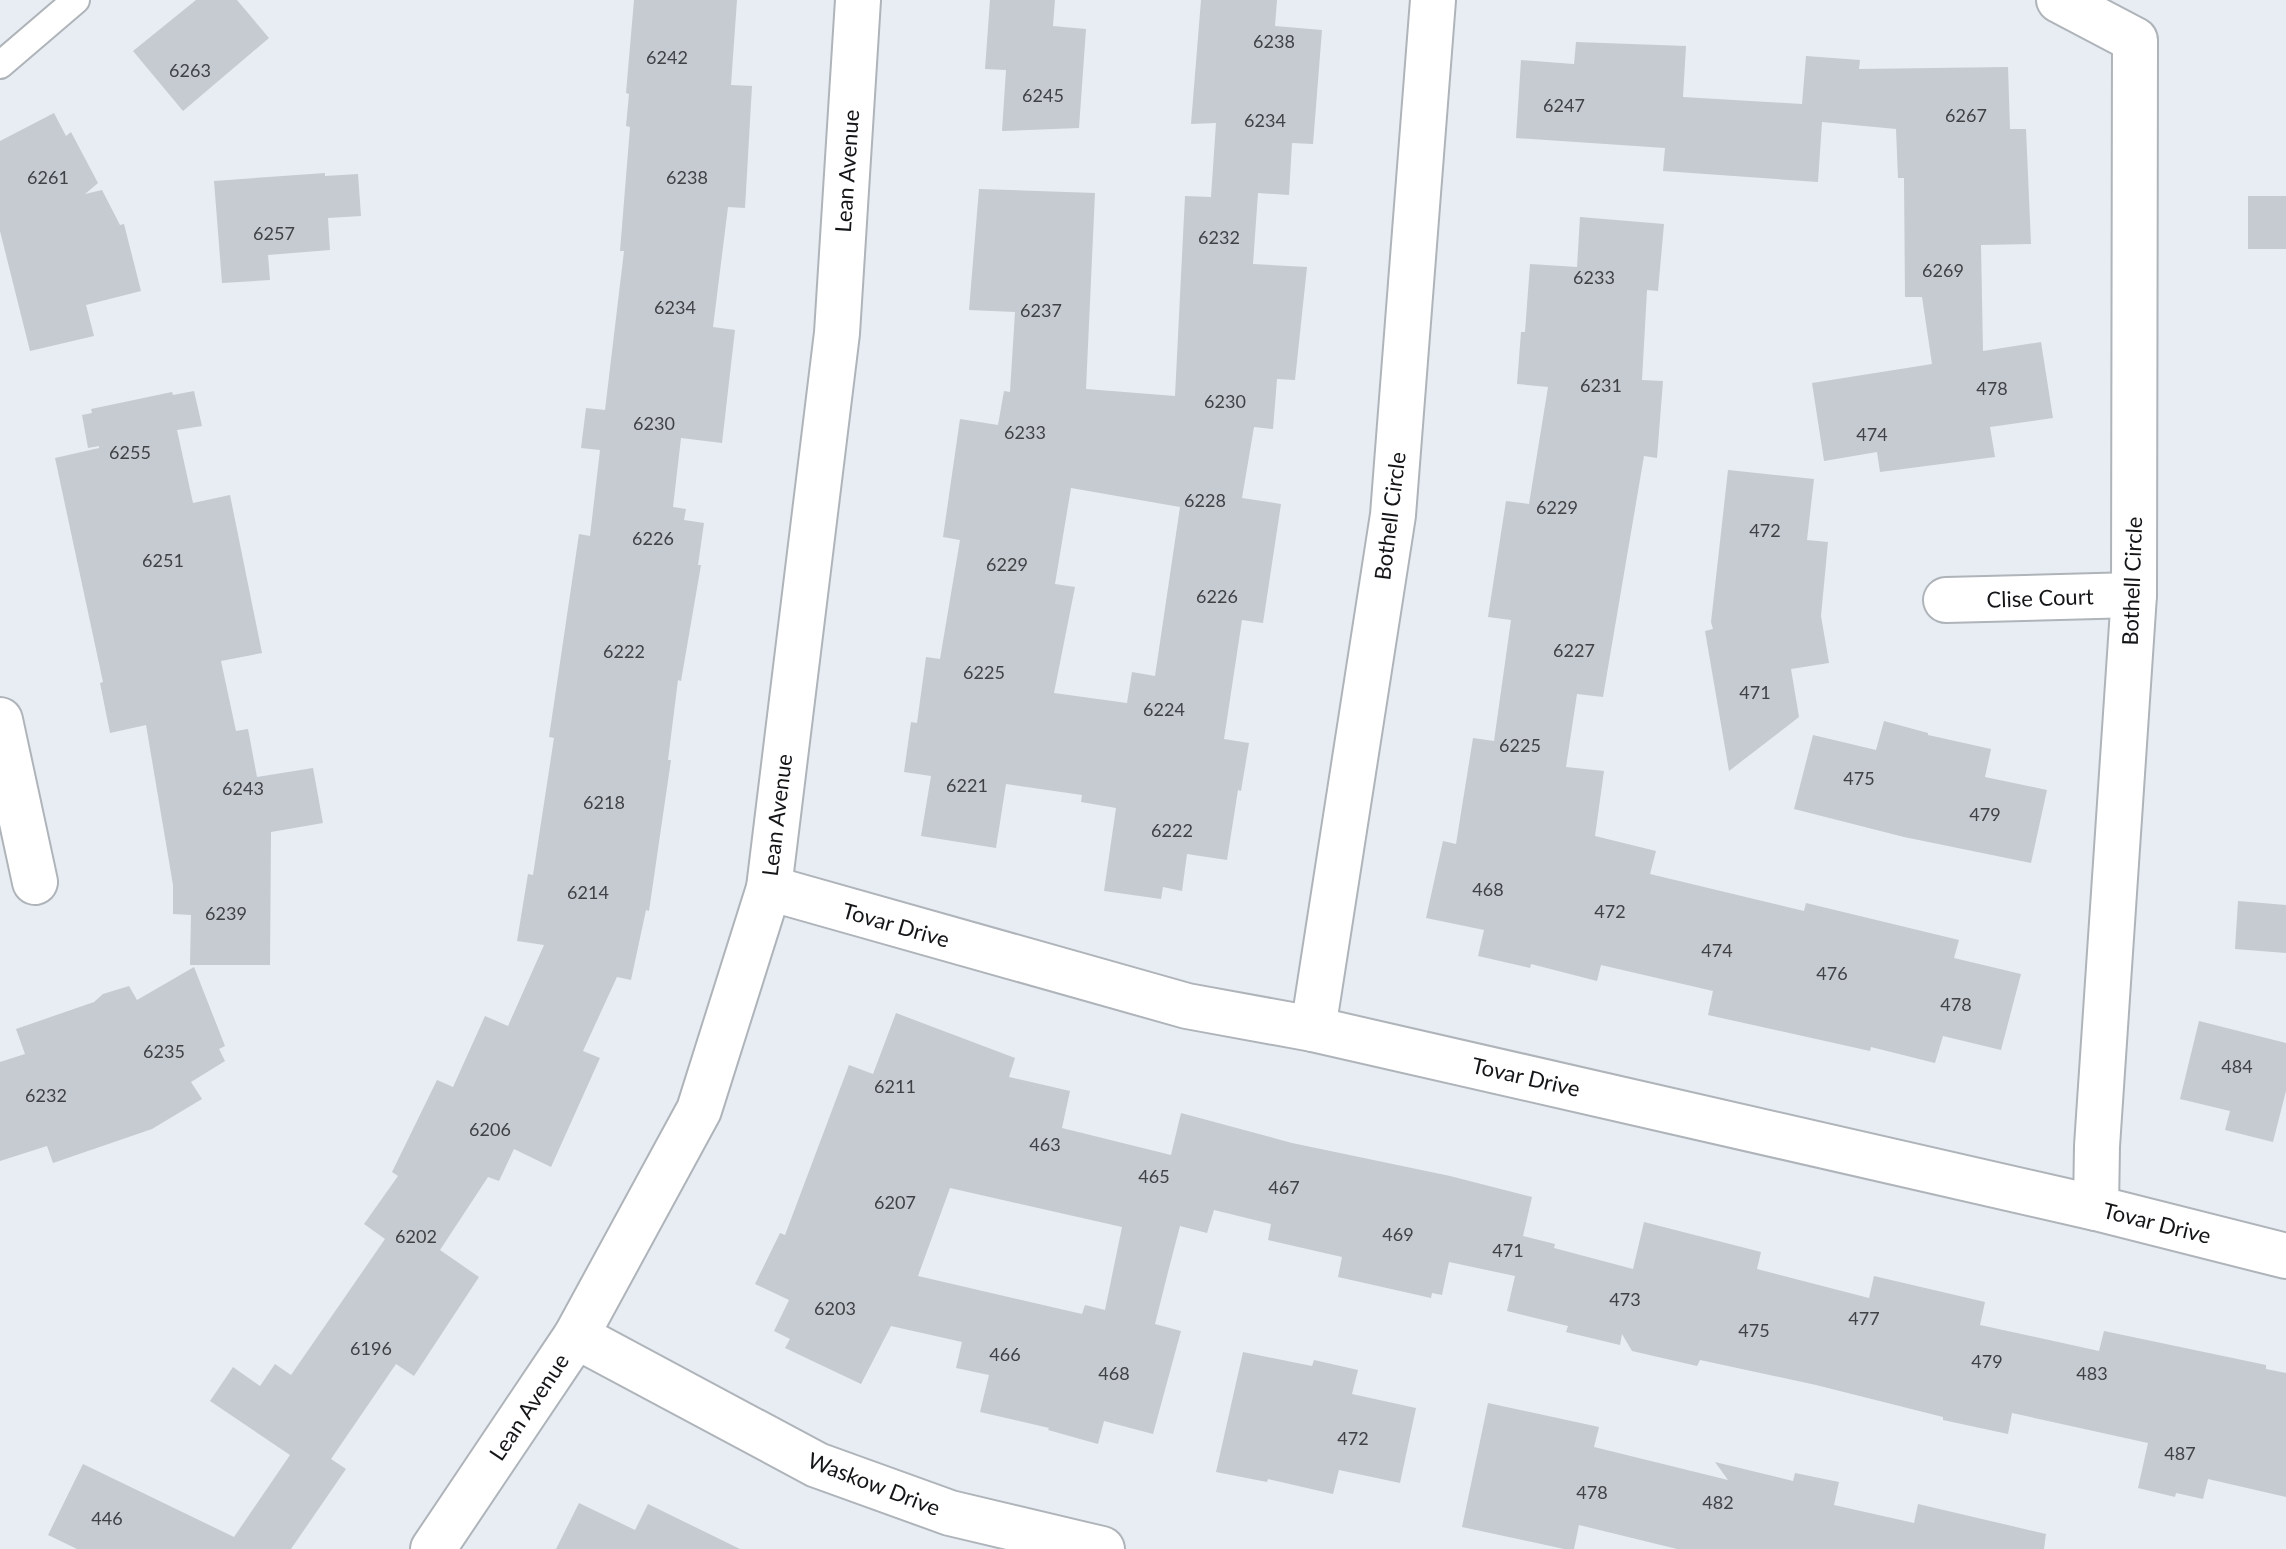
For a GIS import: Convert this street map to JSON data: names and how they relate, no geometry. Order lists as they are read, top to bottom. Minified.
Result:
{"streets":{"street":["Lean Avenue","Bothell Circle","Clise Court","Tovar Drive","Waskow Drive"]},"crossings":[["Lean Avenue","Tovar Drive"],["Lean Avenue","Waskow Drive"],["Bothell Circle","Clise Court"],["Bothell Circle","Tovar Drive"]],"house_numbers":["6238","6242","6263","6245","6247","6267","6234","6261","6238","6257","6232","6269","6233","6234","6237","6231","478","6230","6230","6233","474","6255","6228","6229","472","6226","6251","6229","6226","6227","6222","6225","471","6224","6225","475","6221","6243","6218","479","6222","468","6214","472","6239","474","476","478","6235","484","6211","6232","6206","463","465","467","6207","469","6202","471","473","6203","477","475","6196","466","479","468","483","472","487","478","482","446"]}
